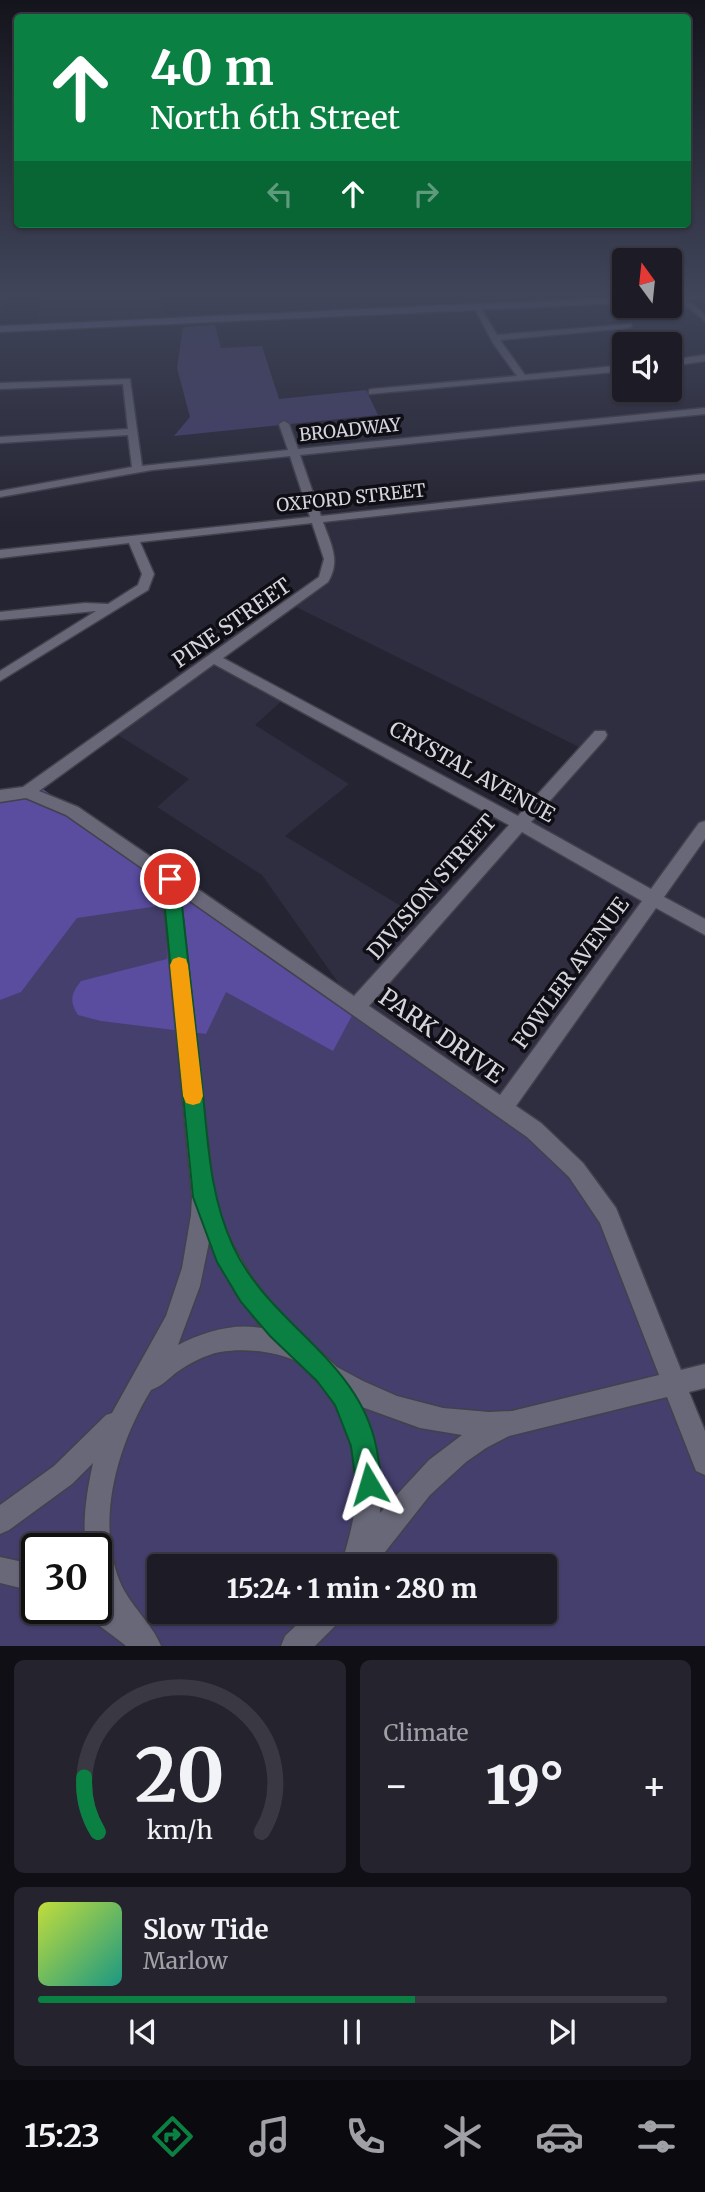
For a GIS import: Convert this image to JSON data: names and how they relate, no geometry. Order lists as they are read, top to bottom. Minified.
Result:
{"streets":{"street":["BROADWAY","OXFORD STREET","PINE STREET","CRYSTAL AVENUE","DIVISION STREET","FOWLER AVENUE","PARK DRIVE"]},"crossings":[["BROADWAY","PINE STREET"],["OXFORD STREET","PINE STREET"],["PINE STREET","CRYSTAL AVENUE"],["PINE STREET","PARK DRIVE"],["CRYSTAL AVENUE","DIVISION STREET"],["CRYSTAL AVENUE","FOWLER AVENUE"],["DIVISION STREET","PARK DRIVE"],["FOWLER AVENUE","PARK DRIVE"]],"north":"top","page":{"turn":["40 m","North 6th Street"],"limit":"30","trip":"15:24 · 1 min · 280 m","tile":"Climate","heat":["−","19°","+"],"song":["Slow Tide","Marlow"],"tabs":"15:23","gauge":["20","km/h"]}}
